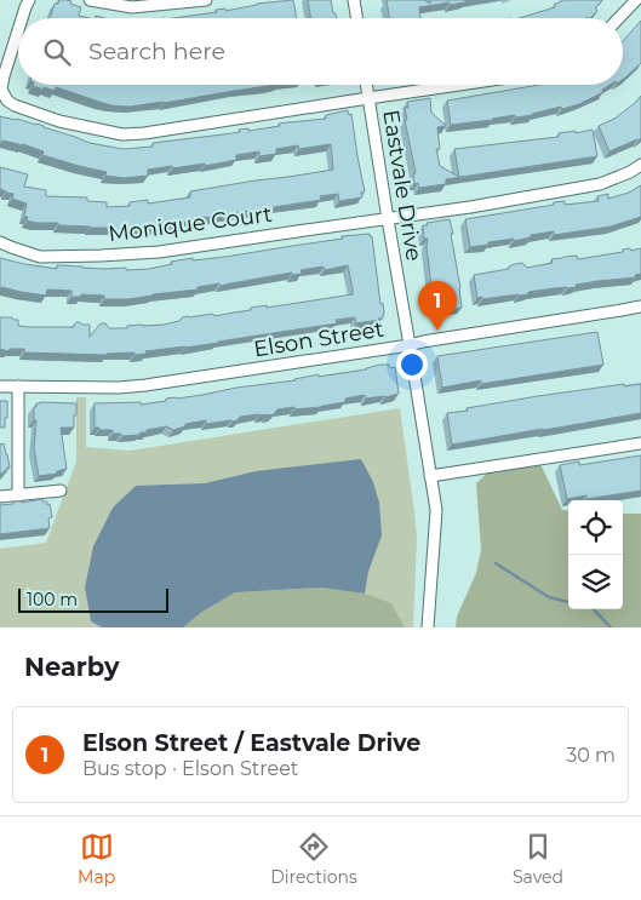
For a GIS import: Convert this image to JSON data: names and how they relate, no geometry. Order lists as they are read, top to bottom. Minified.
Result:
{"streets":{"street":["Eastvale Drive","Monique Court","Elson Street"]},"crossings":[["Eastvale Drive","Monique Court"],["Eastvale Drive","Elson Street"]],"scale_bar":"100 m","page":{"search":"Search here","pins":"1","scale":"100 m","heading":"Nearby","list":[{"mark":"1","name":"Elson Street / Eastvale Drive","note":"Bus stop · Elson Street","value":"30 m"}],"nav":["Map","Directions","Saved"]}}
